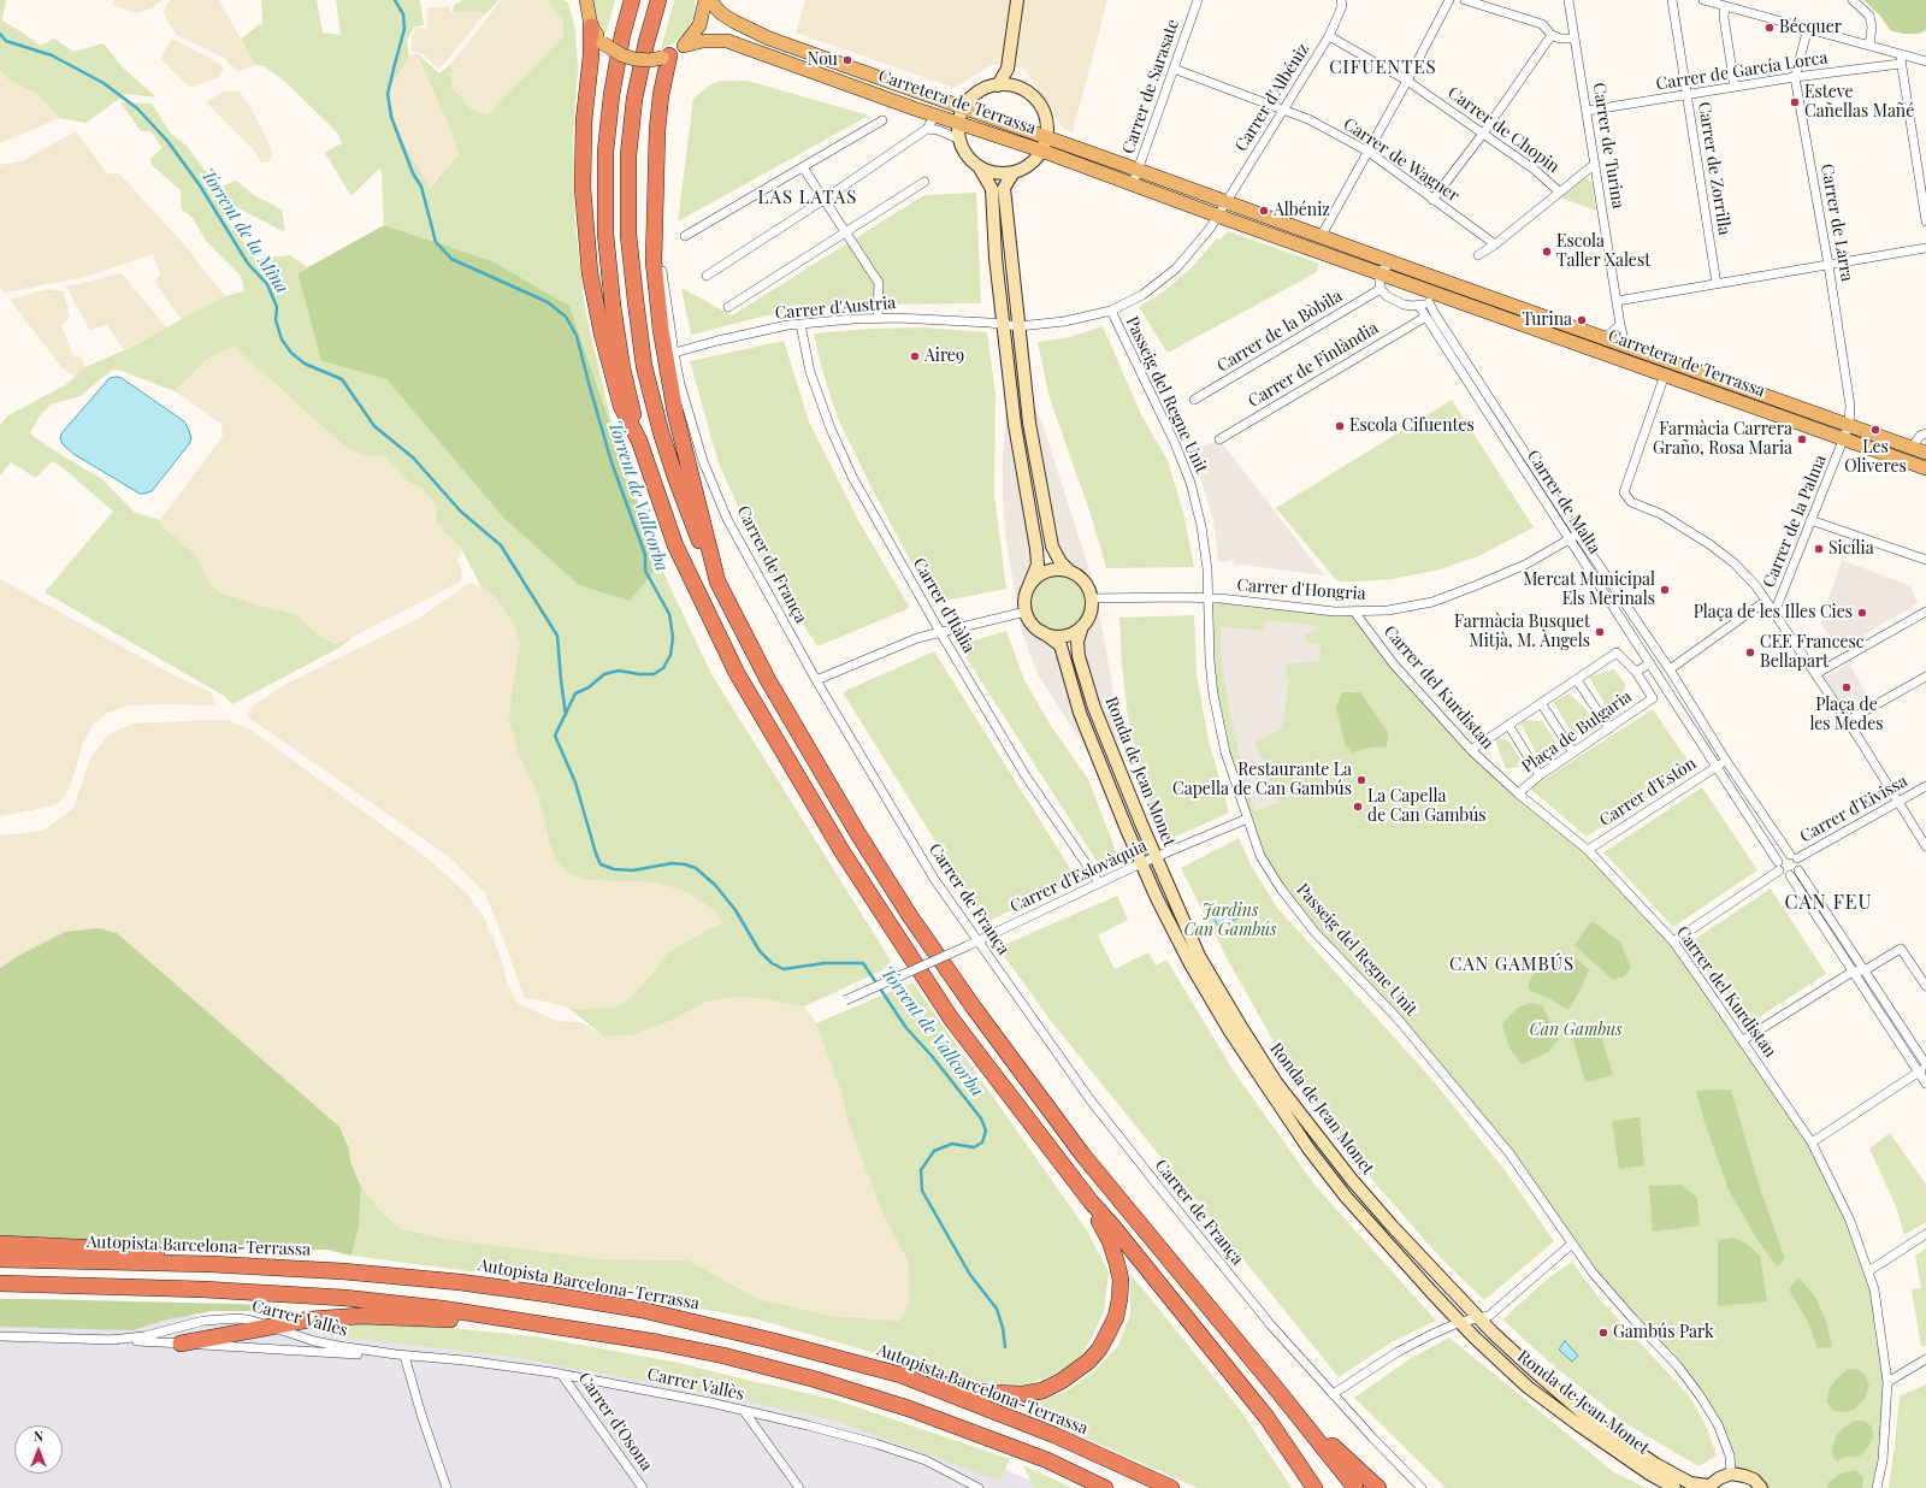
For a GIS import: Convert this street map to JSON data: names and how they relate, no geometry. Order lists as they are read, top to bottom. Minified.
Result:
{"streets":{"highway":["Autopista Barcelona-Terrassa"],"main road":["Carretera de Terrassa"],"street":["Carrer de García Lorca","Carrer de Sarasate","Carrer d'Albéniz","Carrer de Chopin","Carrer de Turina","Carrer de Wagner","Carrer de Zorrilla","Carrer de Larra","Carrer d'Austria","Carrer de la Bòbila","Carrer de Finlàndia","Passeig del Regne Unit","Carrer de Malta","Carrer de la Palma","Carrer de França","Carrer d'Hongria","Carrer d'Itàlia","Carrer del Kurdistan","Plaça de Bulgaria","Ronda de Jean Monet","Carrer d'Estòn","Carrer d'Eivissa","Carrer d'Eslovàquia","Carrer Vallès","Carrer d'Osona"]},"crossings":[["Carrer de García Lorca","Carrer de Turina"],["Carrer de García Lorca","Carrer de Zorrilla"],["Carrer de García Lorca","Carrer de Larra"],["Carrer de Sarasate","Carretera de Terrassa"],["Carrer de Sarasate","Carrer de Wagner"],["Carrer d'Albéniz","Carretera de Terrassa"],["Carrer d'Albéniz","Carrer de Chopin"],["Carrer d'Albéniz","Carrer de Wagner"],["Carretera de Terrassa","Carrer de Turina"],["Carretera de Terrassa","Carrer de Larra"],["Carretera de Terrassa","Carrer de Malta"],["Carretera de Terrassa","Carrer de la Palma"],["Carrer de Larra","Carrer de la Palma"],["Carrer d'Austria","Carrer de França"],["Carrer d'Austria","Carrer d'Itàlia"],["Carrer de Finlàndia","Carrer de Malta"],["Passeig del Regne Unit","Carrer d'Hongria"],["Passeig del Regne Unit","Carrer d'Eslovàquia"],["Carrer de Malta","Carrer d'Hongria"],["Carrer de Malta","Plaça de Bulgaria"],["Carrer de Malta","Carrer d'Estòn"],["Carrer de Malta","Carrer d'Eivissa"],["Carrer de la Palma","Carrer d'Eivissa"],["Carrer de França","Carrer d'Eslovàquia"],["Carrer d'Hongria","Carrer del Kurdistan"],["Carrer d'Hongria","Ronda de Jean Monet"],["Carrer d'Itàlia","Carrer d'Eslovàquia"],["Carrer del Kurdistan","Plaça de Bulgaria"],["Carrer del Kurdistan","Carrer d'Estòn"],["Ronda de Jean Monet","Carrer d'Eslovàquia"],["Carrer Vallès","Carrer d'Osona"]],"districts":["CIFUENTES","LAS LATAS","CAN FEU","CAN GAMBÚS"],"water":["Torrent de la Mina","Torrent de Vallcorba"],"parks":["Jardins Can Gambús","Can Gambus"],"places":["Bécquer","Nou","Esteve Cañellas Mañé","Albéniz","Escola Taller Xalest","Turina","Aire9","Escola Cifuentes","Les Oliveres","Farmàcia Carrera Graño, Rosa Maria","Sicília","Mercat Municipal Els Merinals","Plaça de les Illes Cies","Farmàcia Busquet Mitjà, M. Àngels","CEE Francesc Bellapart","Plaça de les Medes","Restaurante La Capella de Can Gambús","La Capella de Can Gambús","Gambús Park"],"north":"top"}
